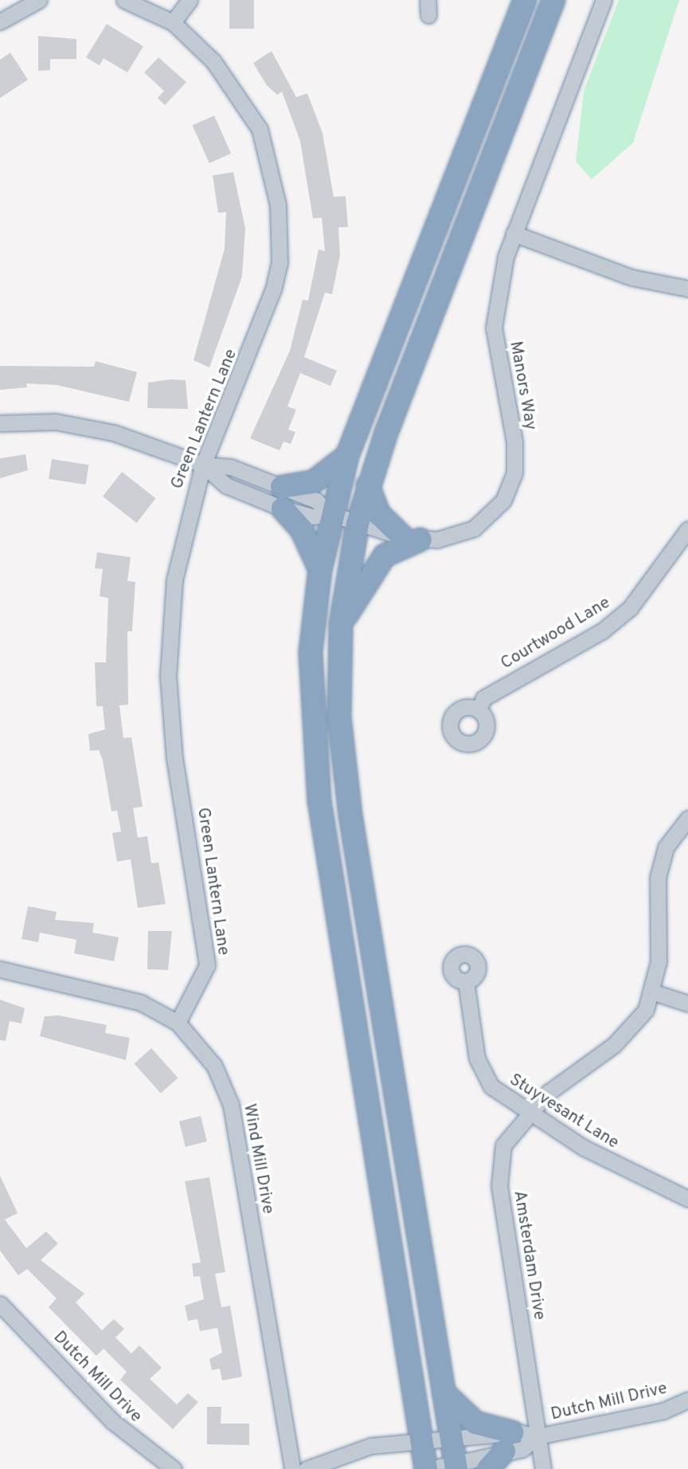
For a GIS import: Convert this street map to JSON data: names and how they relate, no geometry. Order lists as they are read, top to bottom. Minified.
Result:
{"streets":{"street":["Manors Way","Green Lantern Lane","Courtwood Lane","Stuyvesant Lane","Wind Mill Drive","Amsterdam Drive","Dutch Mill Drive"]},"crossings":[["Green Lantern Lane","Wind Mill Drive"],["Stuyvesant Lane","Amsterdam Drive"],["Amsterdam Drive","Dutch Mill Drive"]]}
